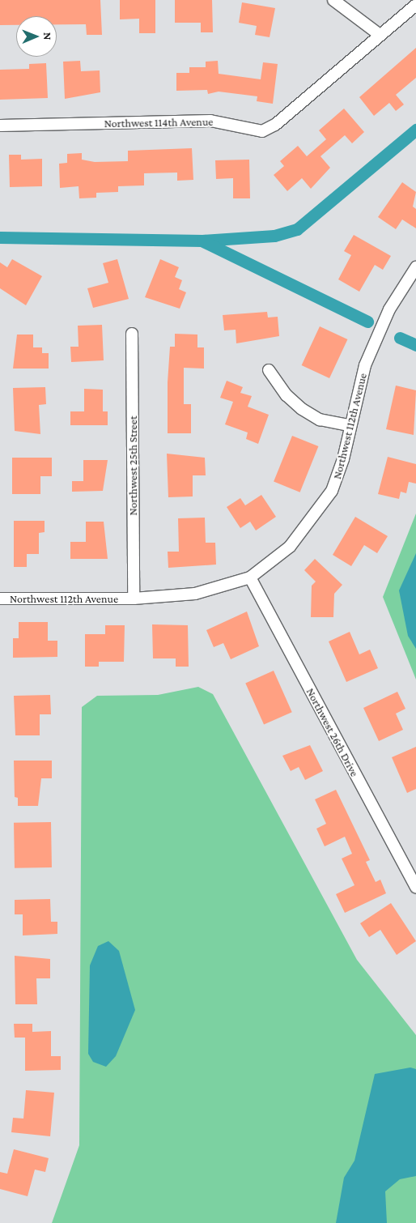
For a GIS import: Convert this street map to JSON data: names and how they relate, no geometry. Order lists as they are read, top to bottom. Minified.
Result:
{"streets":{"street":["Northwest 114th Avenue","Northwest 112th Avenue","Northwest 25th Street","Northwest 26th Drive"]},"crossings":[["Northwest 112th Avenue","Northwest 25th Street"],["Northwest 112th Avenue","Northwest 26th Drive"]],"north":"right"}
